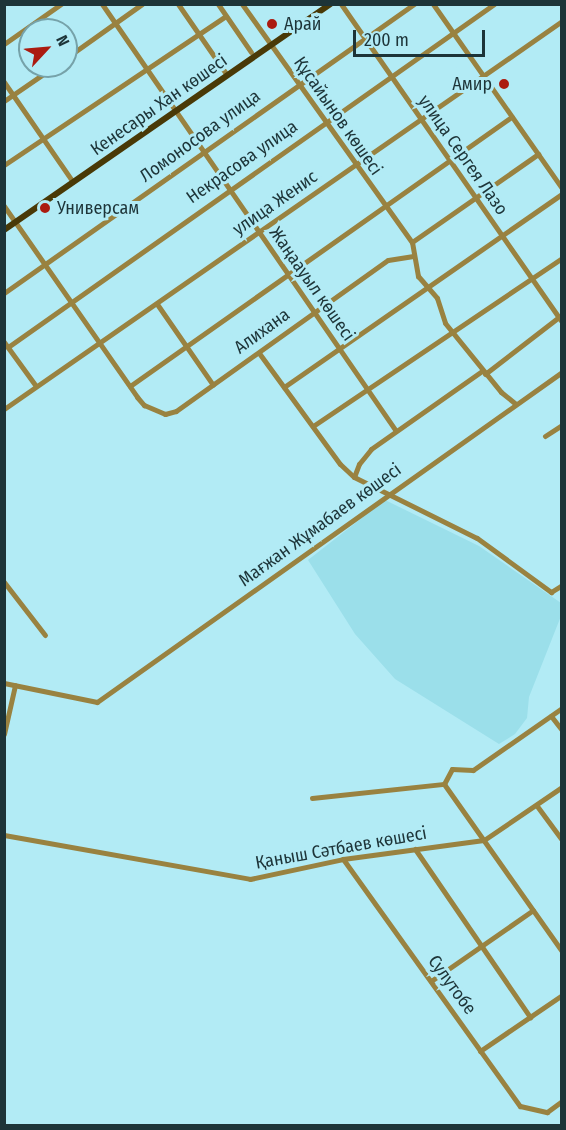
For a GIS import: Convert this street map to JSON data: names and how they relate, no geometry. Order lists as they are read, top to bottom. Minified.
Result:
{"streets":{"main road":["Кенесары Хан көшесі"],"street":["Құсайынов көшесі","Ломоносова улица","улица Сергея Лазо","Некрасова улица","улица Женис","Жаңаауыл көшесі","Алихана","Мағжан Жұмабаев көшесі","Қаныш Сәтбаев көшесі","Сулутобе"]},"crossings":[["Кенесары Хан көшесі","Құсайынов көшесі"],["Кенесары Хан көшесі","Жаңаауыл көшесі"],["Құсайынов көшесі","Ломоносова улица"],["Құсайынов көшесі","Некрасова улица"],["Құсайынов көшесі","улица Женис"],["Ломоносова улица","улица Сергея Лазо"],["Ломоносова улица","Жаңаауыл көшесі"],["улица Сергея Лазо","Некрасова улица"],["улица Сергея Лазо","улица Женис"],["Некрасова улица","Жаңаауыл көшесі"],["улица Женис","Жаңаауыл көшесі"],["Жаңаауыл көшесі","Алихана"],["Қаныш Сәтбаев көшесі","Сулутобе"]],"places":["Арай","Амир","Универсам"],"scale_bar":"200 m","north":"top right"}
